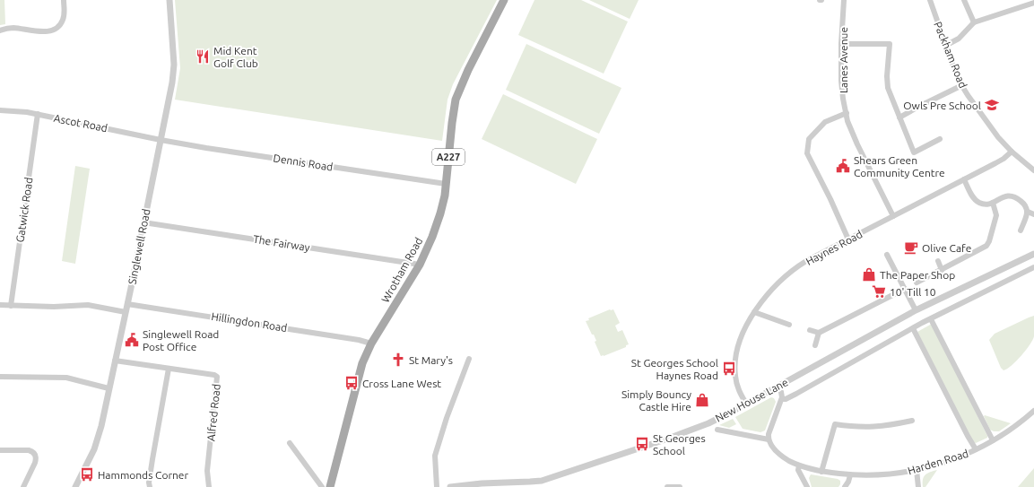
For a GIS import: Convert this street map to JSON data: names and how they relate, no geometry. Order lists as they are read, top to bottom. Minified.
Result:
{"streets":{"main road":["A227","Wrotham Road"],"street":["Packham Road","Lanes Avenue","Ascot Road","Dennis Road","Gatwick Road","The Fairway","Singlewell Road","Haynes Road","Hillingdon Road","New House Lane","Alfred Road","Harden Road"]},"crossings":[["Packham Road","Haynes Road"],["Lanes Avenue","Haynes Road"],["Ascot Road","Dennis Road"],["Ascot Road","Gatwick Road"],["Ascot Road","Singlewell Road"],["Dennis Road","Singlewell Road"],["Dennis Road","Wrotham Road"],["The Fairway","Singlewell Road"],["The Fairway","Wrotham Road"],["Singlewell Road","Hillingdon Road"],["Singlewell Road","Alfred Road"],["Haynes Road","New House Lane"],["Wrotham Road","Hillingdon Road"],["New House Lane","Harden Road"]],"places":{"restaurant":["Mid Kent Golf Club"],"school or university":["Owls Pre School"],"public building":["Shears Green Community Centre","Singlewell Road Post Office"],"cafe":["Olive Cafe"],"shop":["The Paper Shop","Simply Bouncy Castle Hire"],"supermarket":["10' Till 10"],"church":["St Mary's"],"bus stop":["St Georges School Haynes Road","Cross Lane West","St Georges School","Hammonds Corner"]}}
